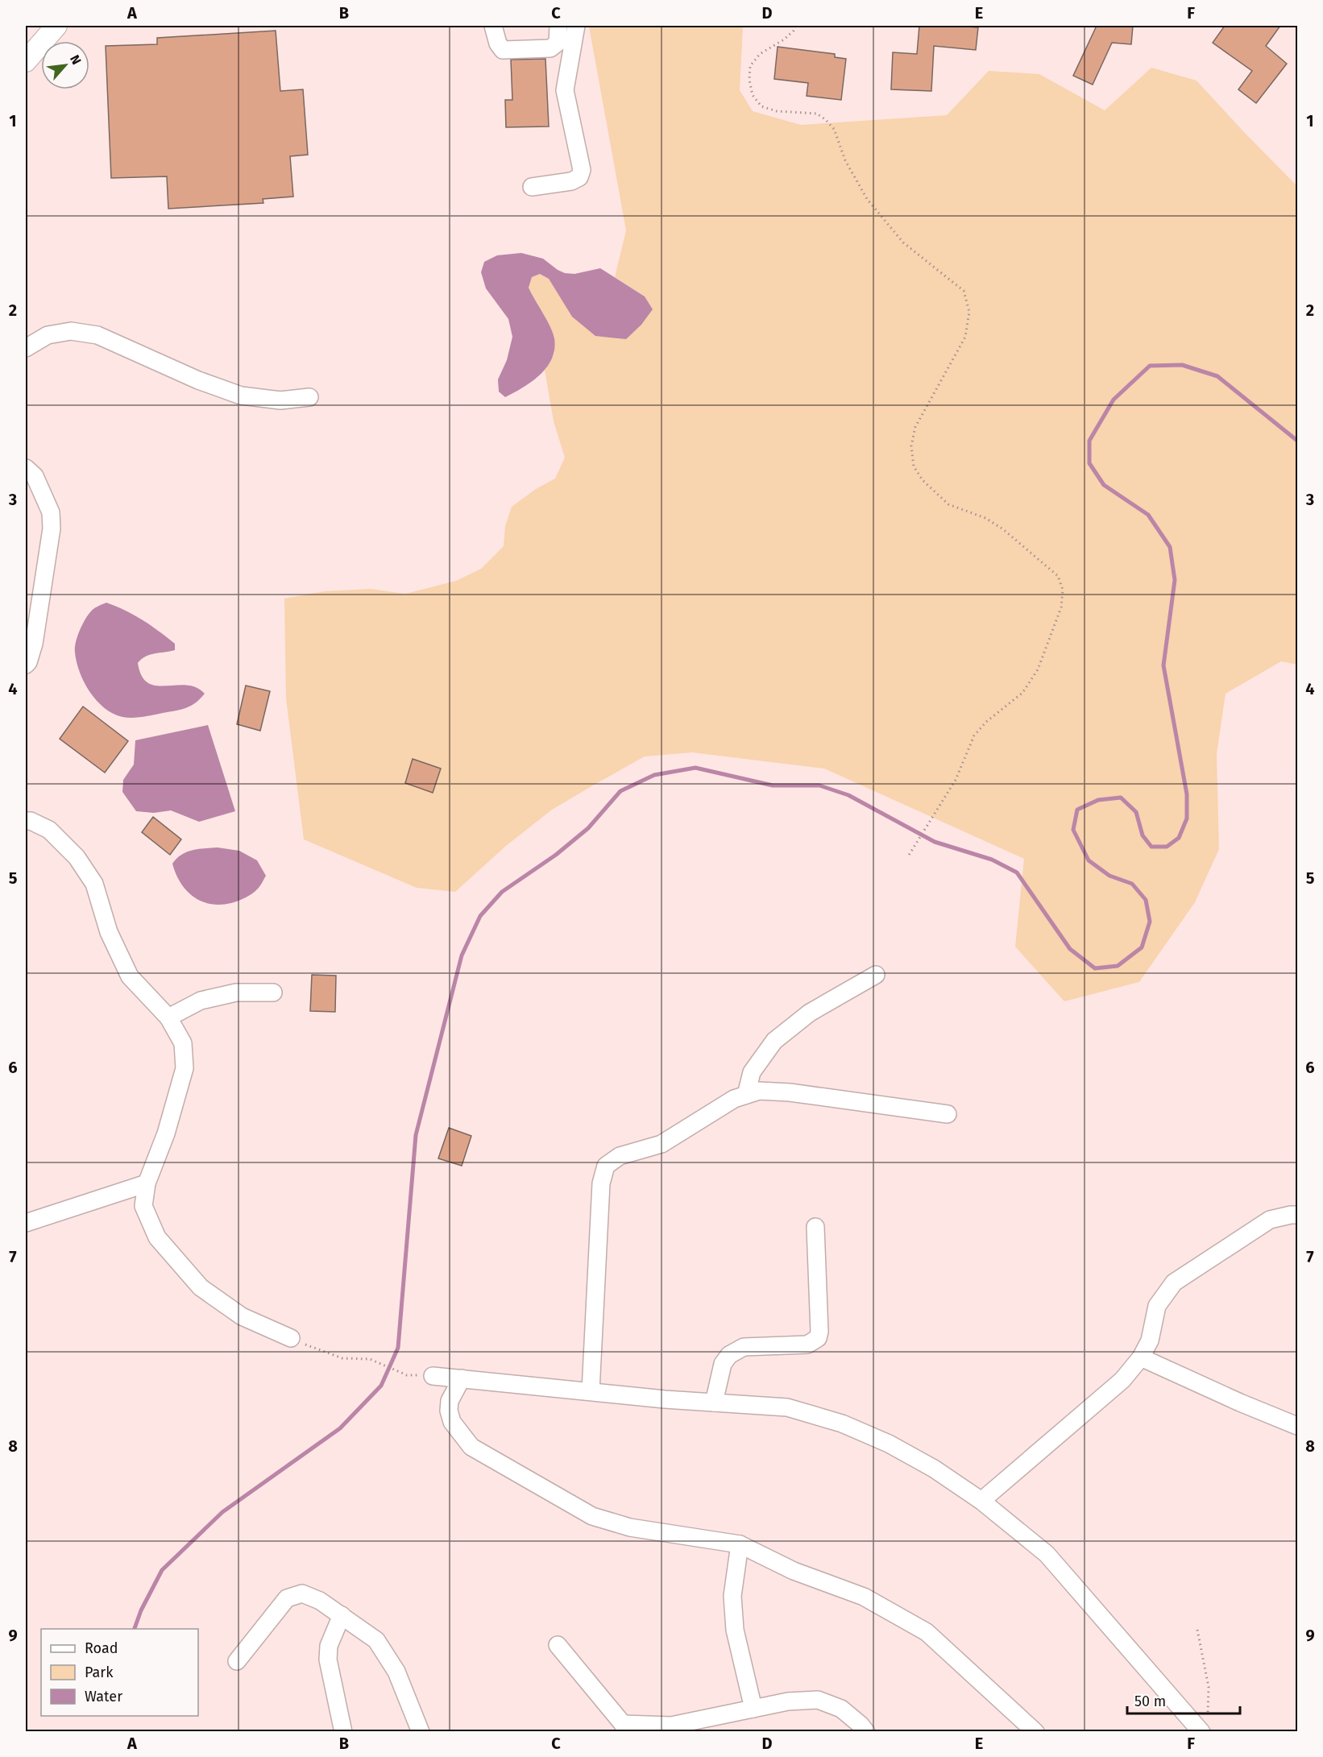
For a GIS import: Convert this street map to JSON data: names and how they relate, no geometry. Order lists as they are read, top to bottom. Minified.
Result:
{"legend":["Road","Park","Water"],"scale_bar":"50 m","north":"top right","grid":{"columns":["A","B","C","D","E","F"],"rows":["1","2","3","4","5","6","7","8","9"]}}
